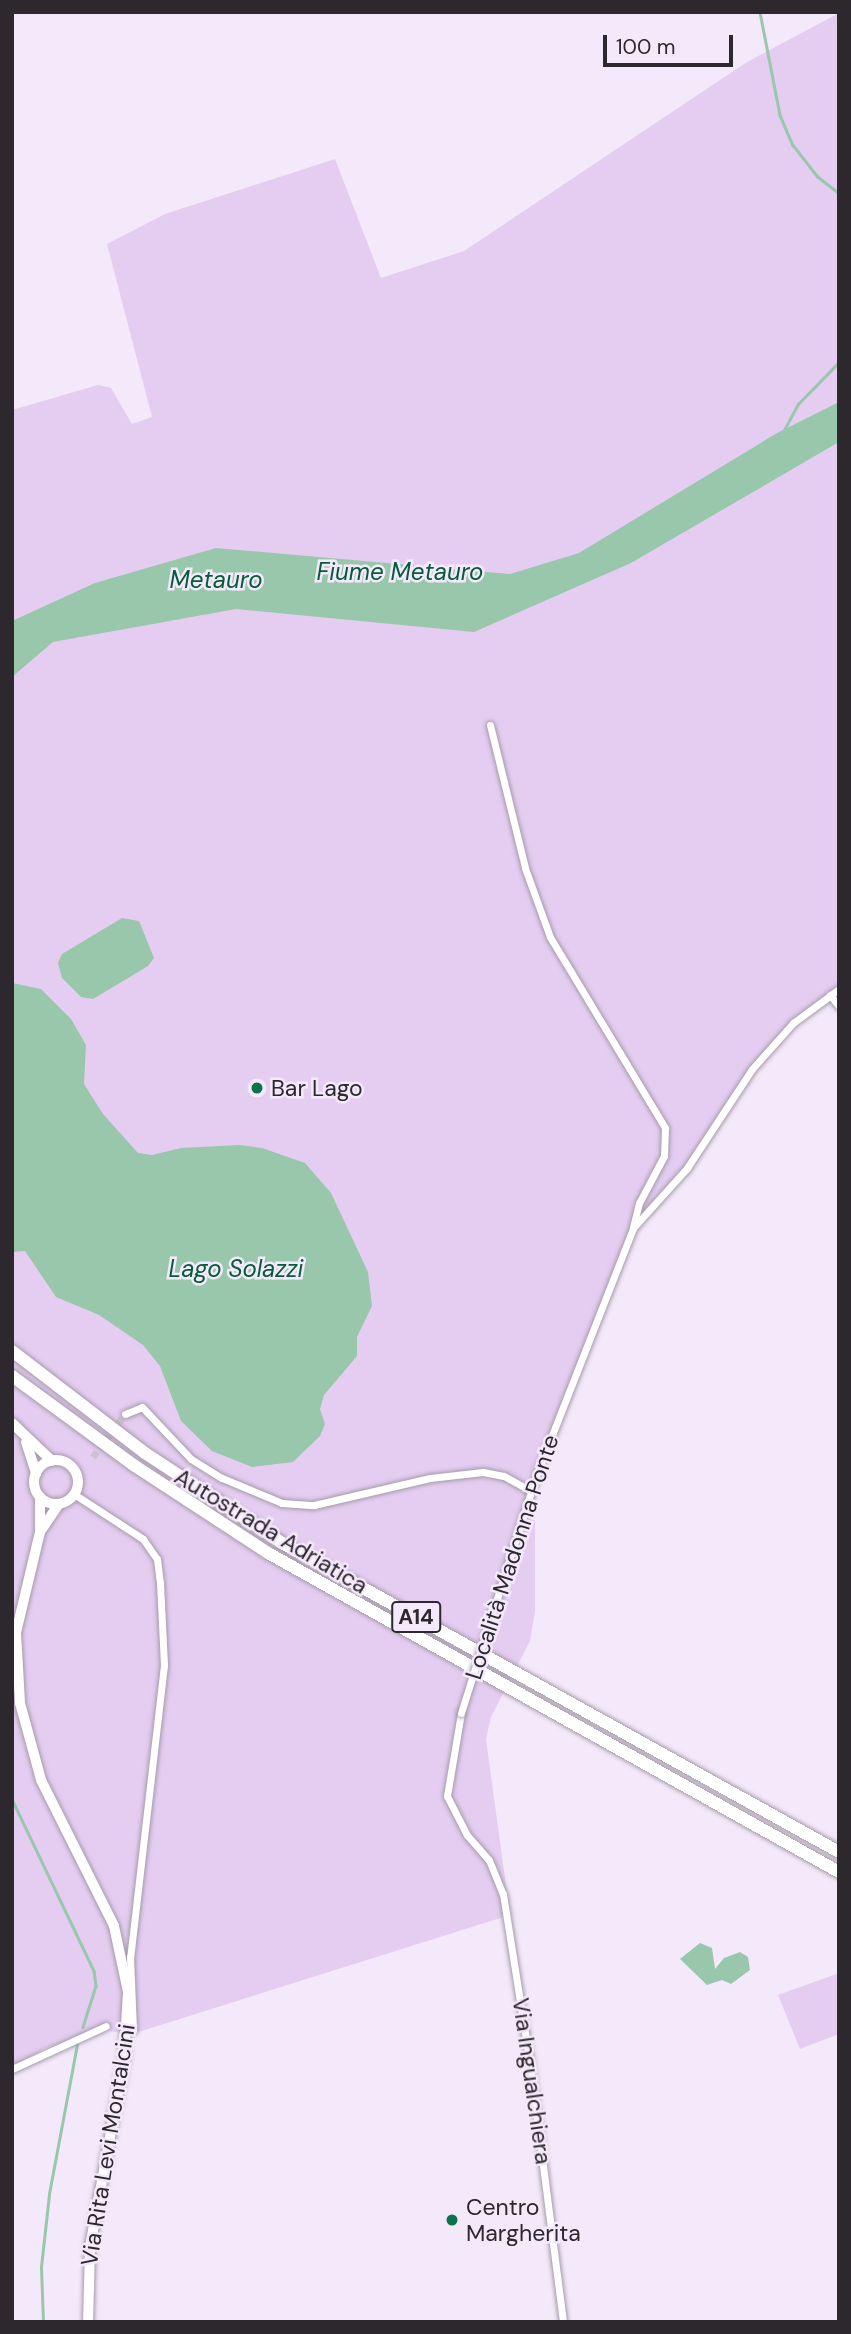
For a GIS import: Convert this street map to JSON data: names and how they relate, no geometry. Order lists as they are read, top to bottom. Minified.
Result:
{"streets":{"highway":["Autostrada Adriatica","A14"],"main road":["Via Rita Levi Montalcini"],"street":["Località Madonna Ponte","Via Ingualchiera"]},"crossings":[["Località Madonna Ponte","Via Ingualchiera"]],"water":["Fiume Metauro","Metauro","Lago Solazzi"],"places":["Bar Lago","Centro Margherita"],"scale_bar":"100 m"}
